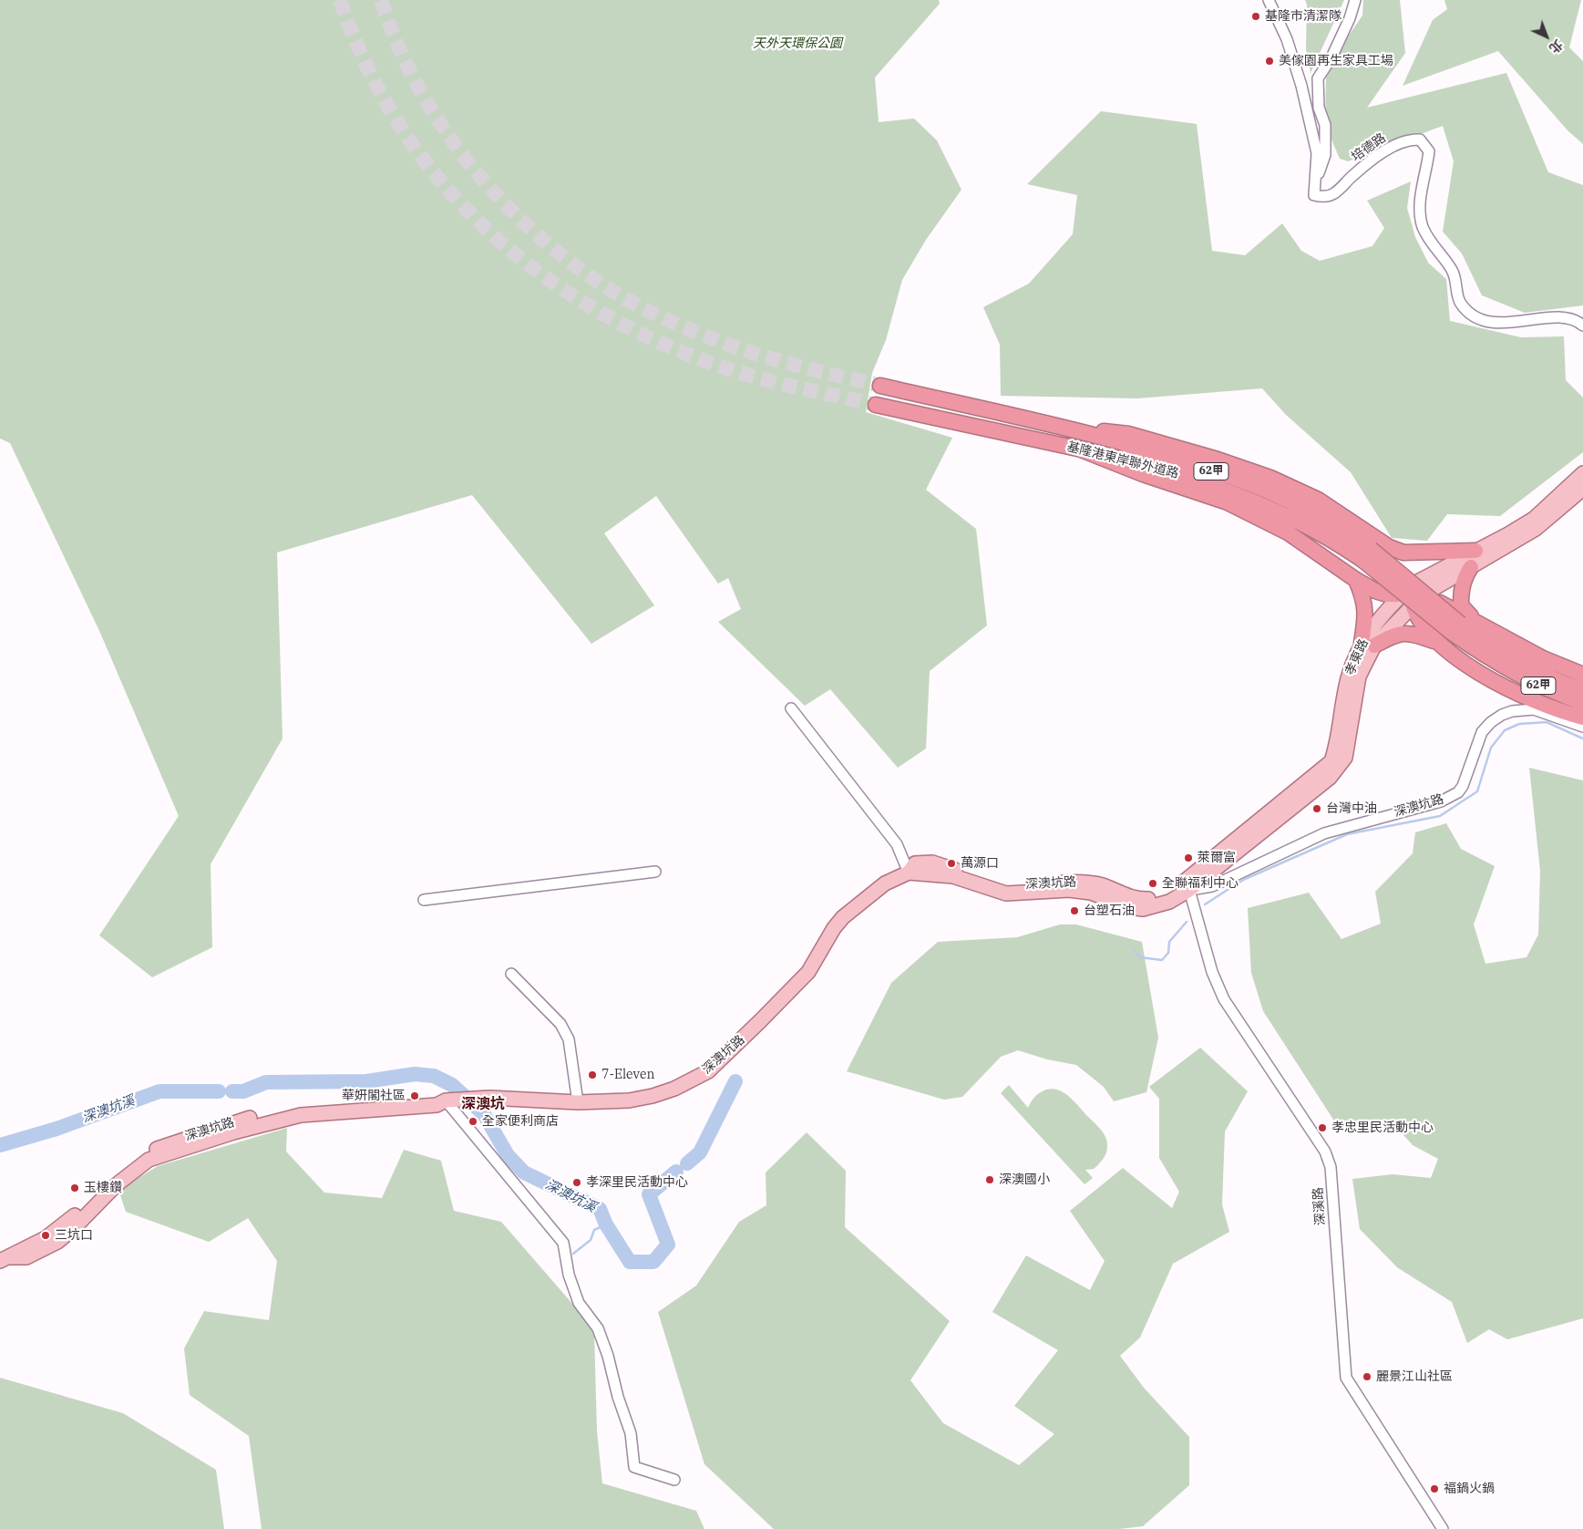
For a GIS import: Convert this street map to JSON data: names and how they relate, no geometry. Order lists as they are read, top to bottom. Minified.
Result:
{"streets":{"highway":["基隆港東岸聯外道路","62甲"],"main road":["孝東路","深澳坑路"],"street":["培德路","深溪路"]},"crossings":[["孝東路","深澳坑路"],["孝東路","深溪路"],["深澳坑路","深溪路"]],"districts":["深澳坑"],"water":["深澳坑溪"],"parks":["天外天環保公園"],"places":["基隆市清潔隊","美傢園再生家具工場","台灣中油","萊爾富","萬源口","全聯福利中心","台塑石油","7-Eleven","華妍閣社區","全家便利商店","孝忠里民活動中心","深澳國小","孝深里民活動中心","玉樓鑽","三坑口","麗景江山社區","褔鍋火鍋"],"north":"bottom right"}
